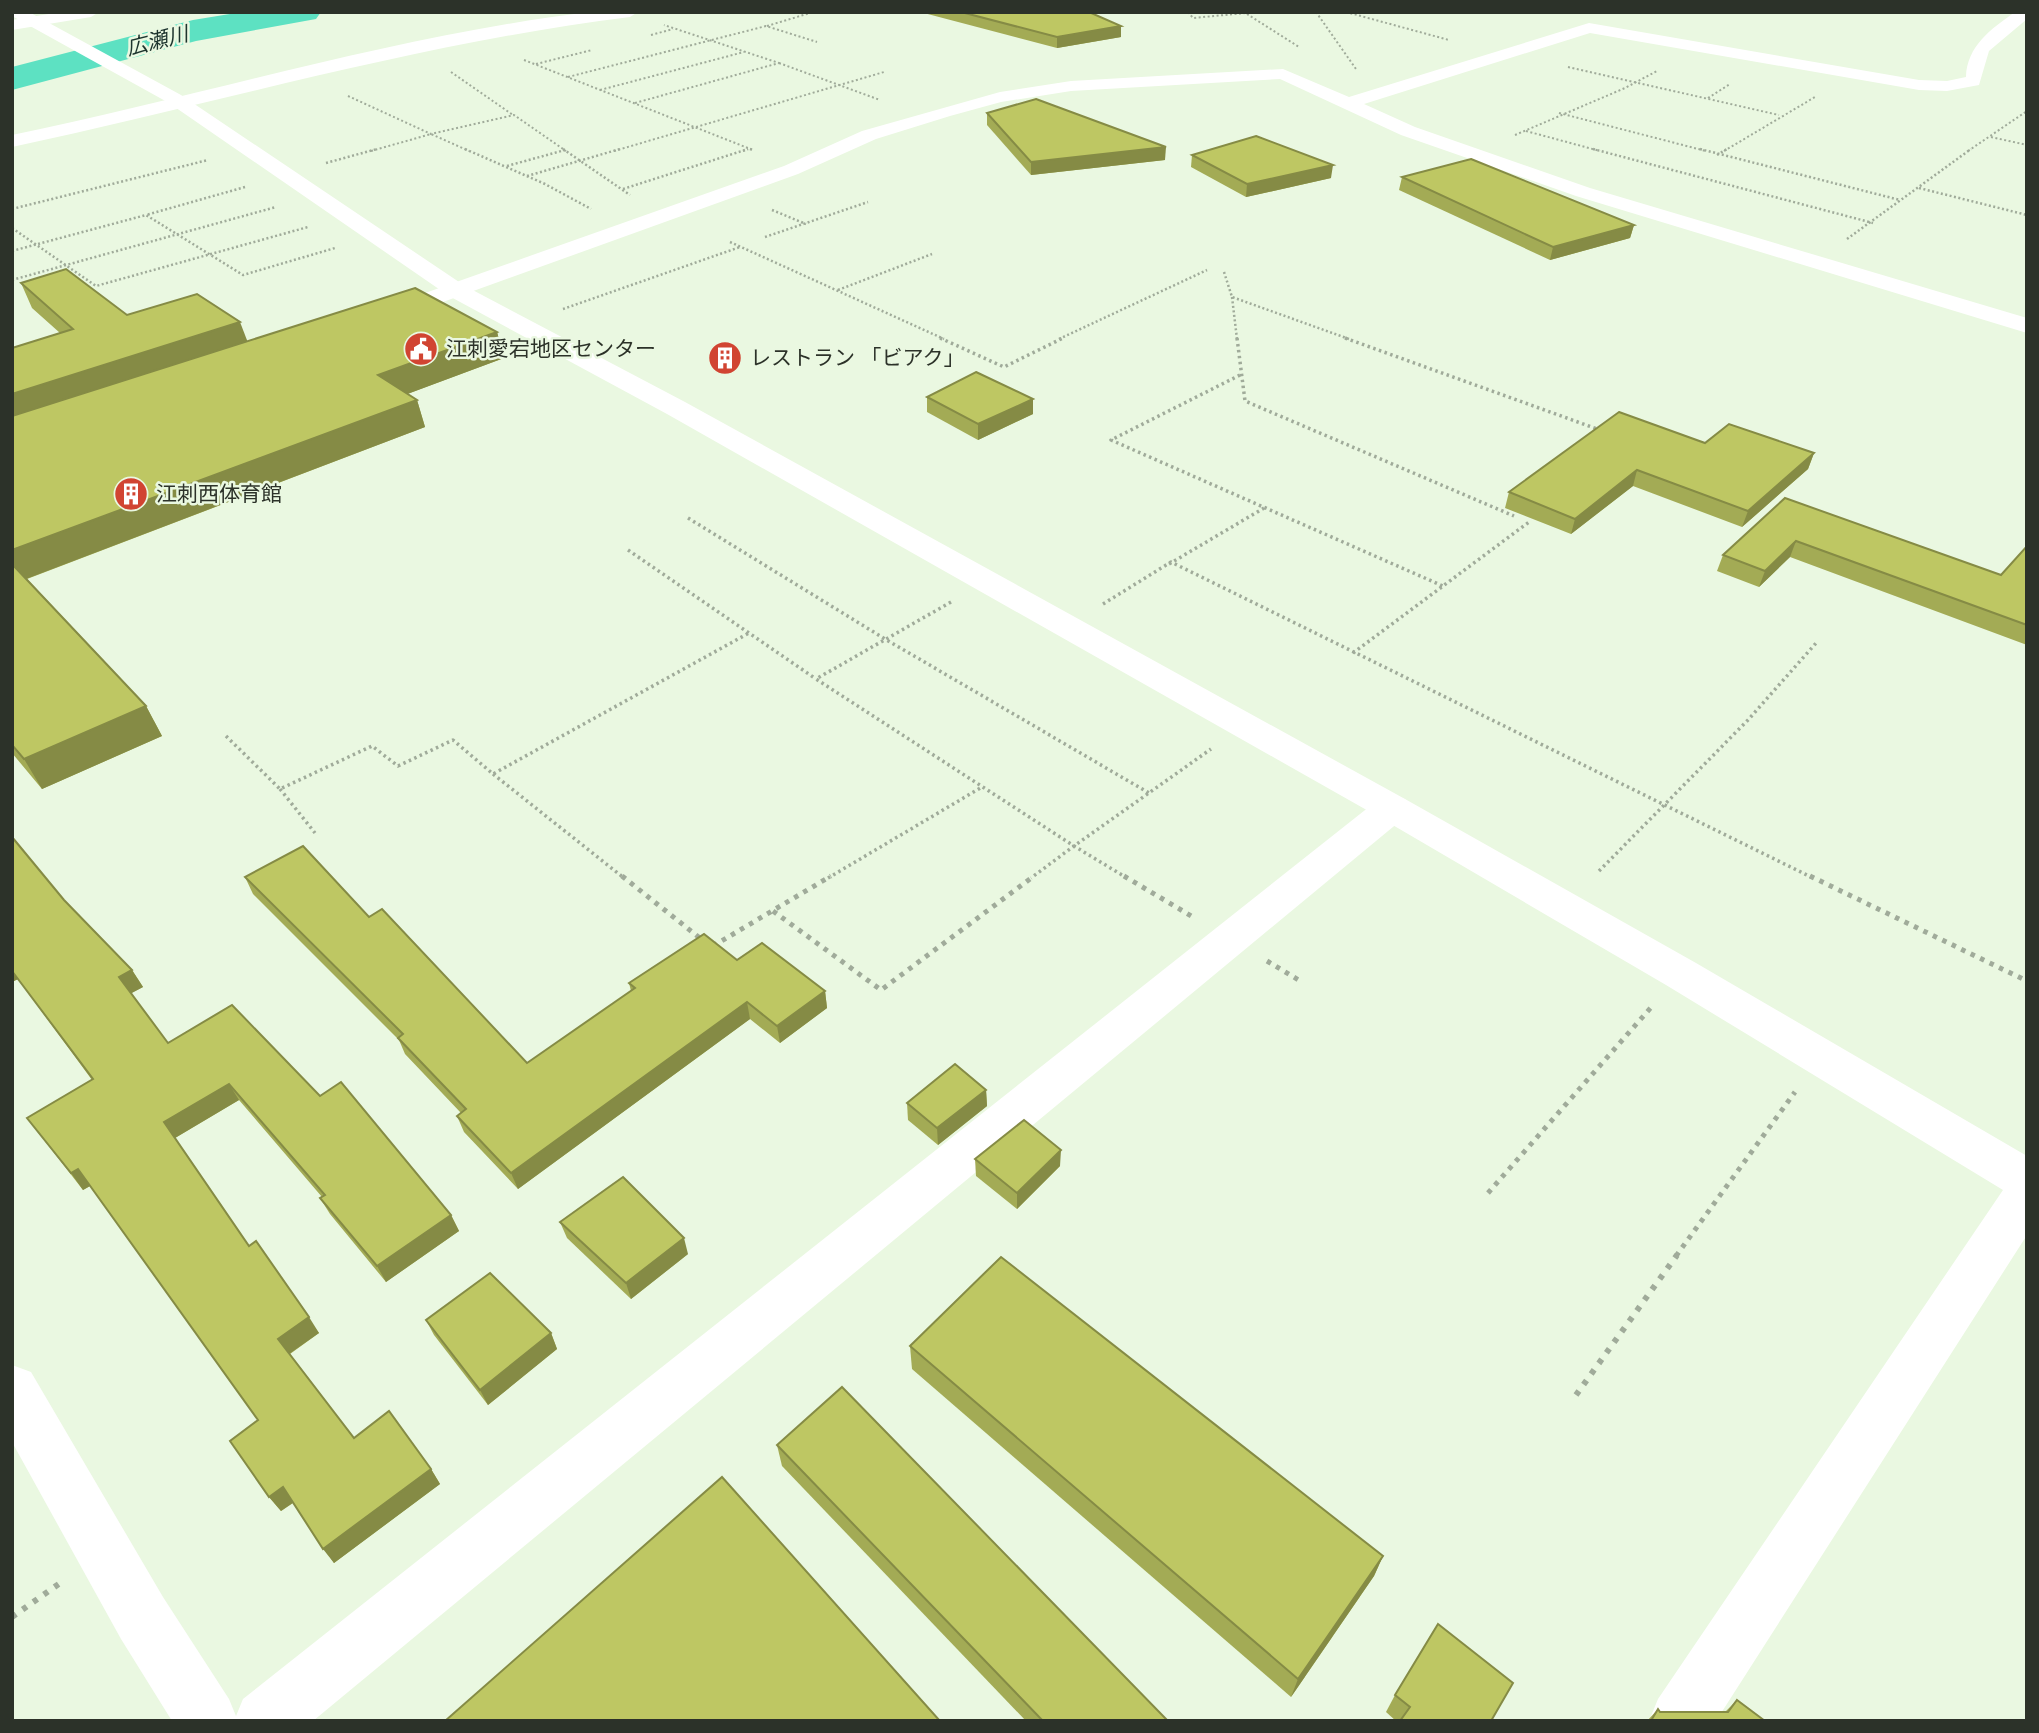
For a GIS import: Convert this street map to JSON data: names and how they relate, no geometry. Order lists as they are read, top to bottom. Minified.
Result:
{"water":["広瀬川"],"places":{"public building":["江刺愛宕地区センター"],"building":["レストラン 「ビアク」","江刺西体育館"]}}
